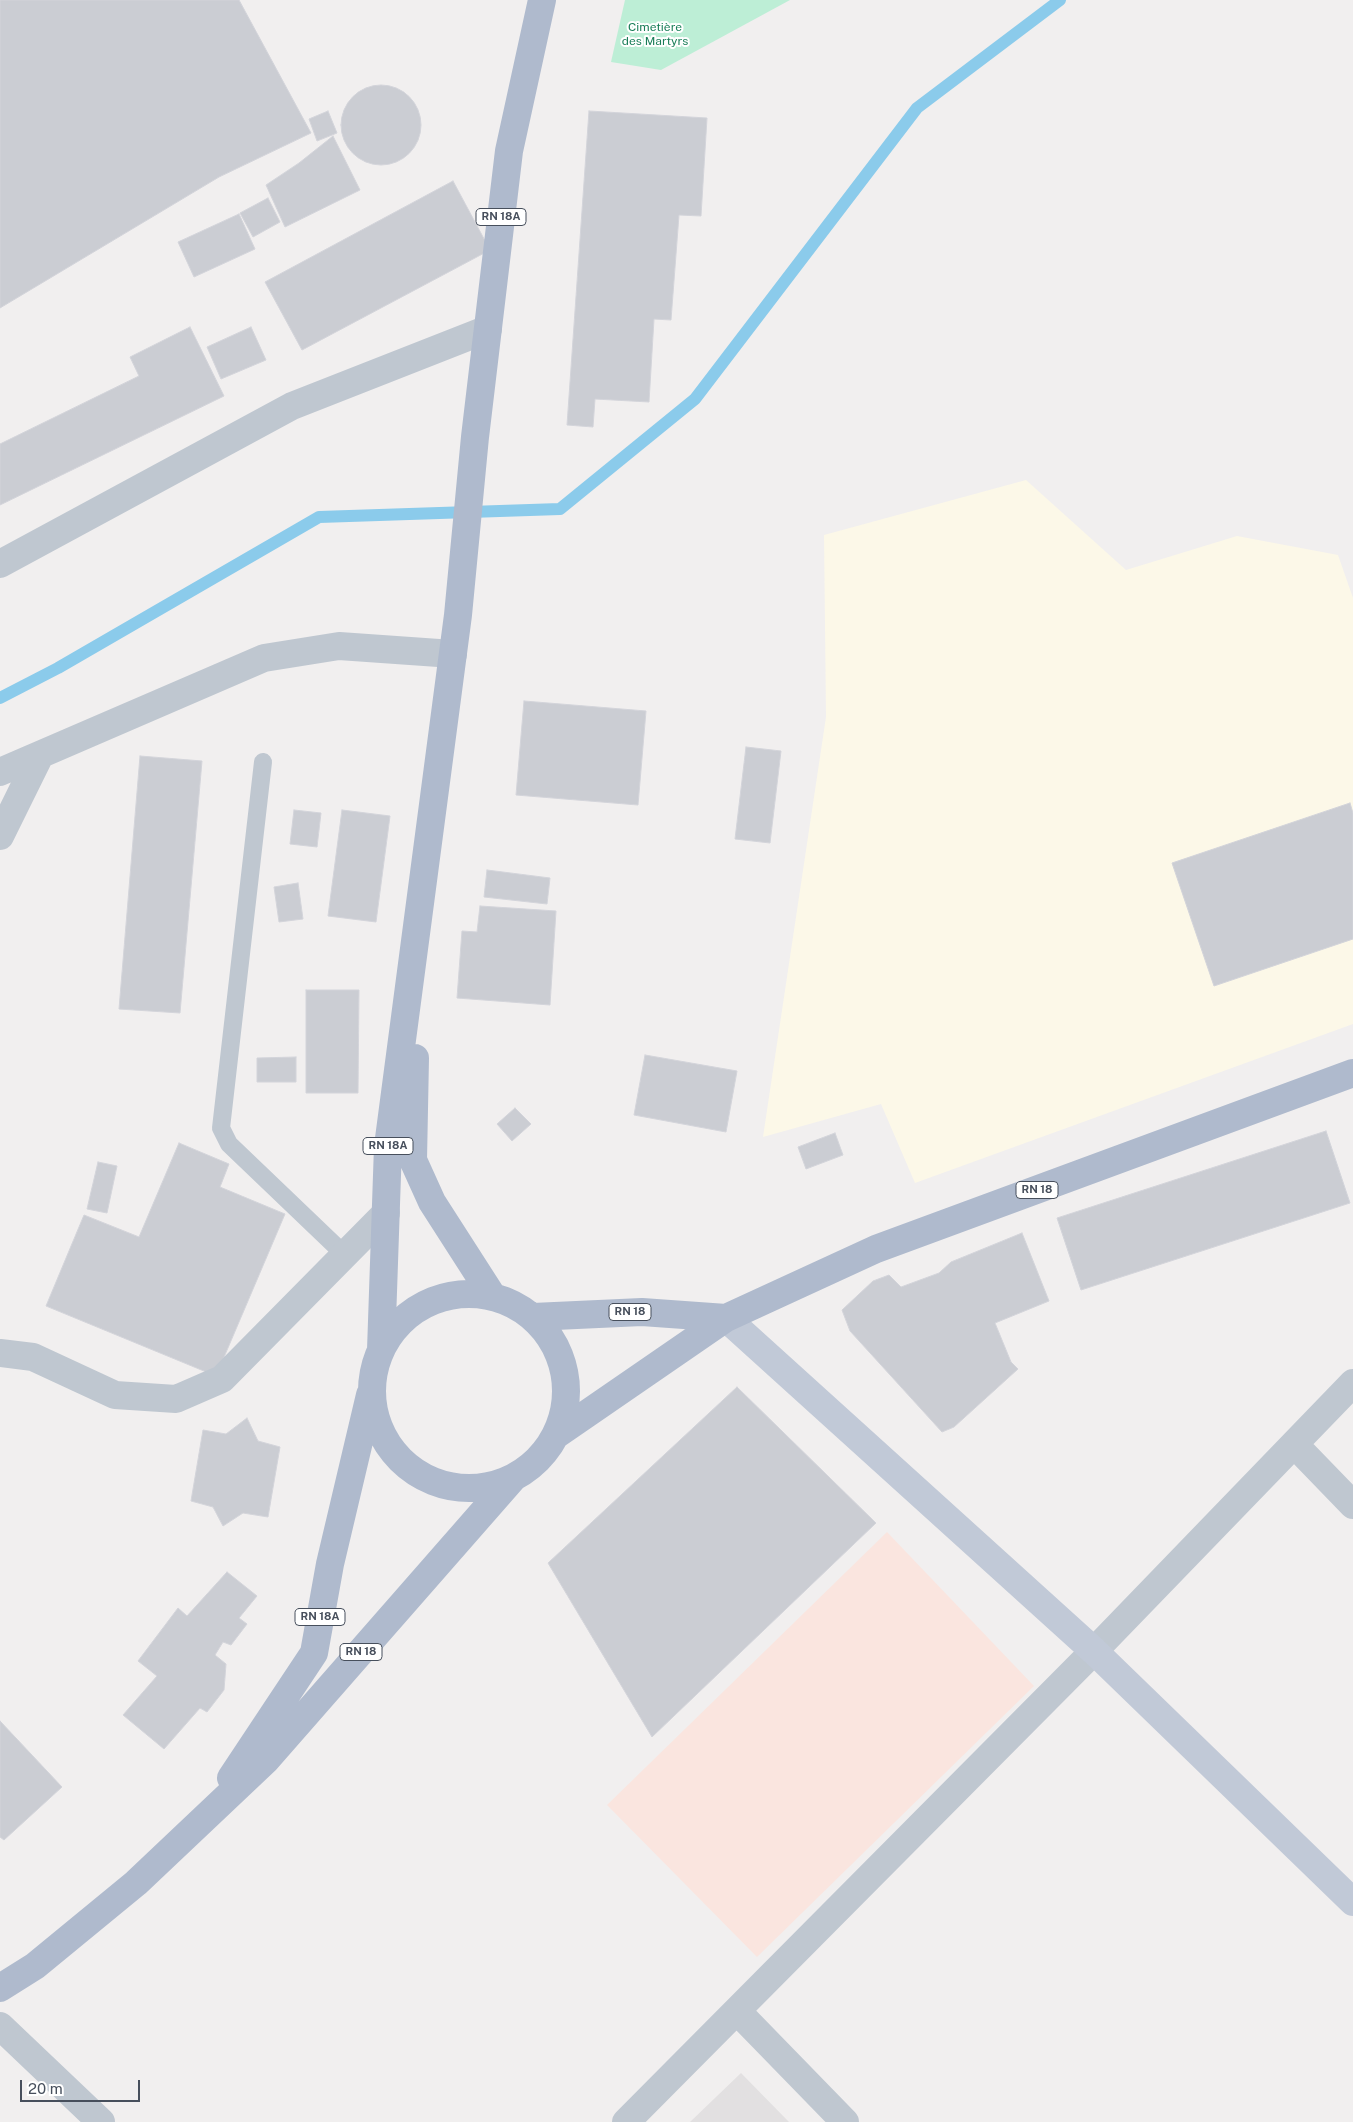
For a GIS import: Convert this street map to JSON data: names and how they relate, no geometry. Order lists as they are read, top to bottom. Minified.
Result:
{"streets":{"main road":["RN 18A","RN 18"]},"crossings":[["RN 18A","RN 18"]],"parks":["Cimetière des Martyrs"],"scale_bar":"20 m"}
